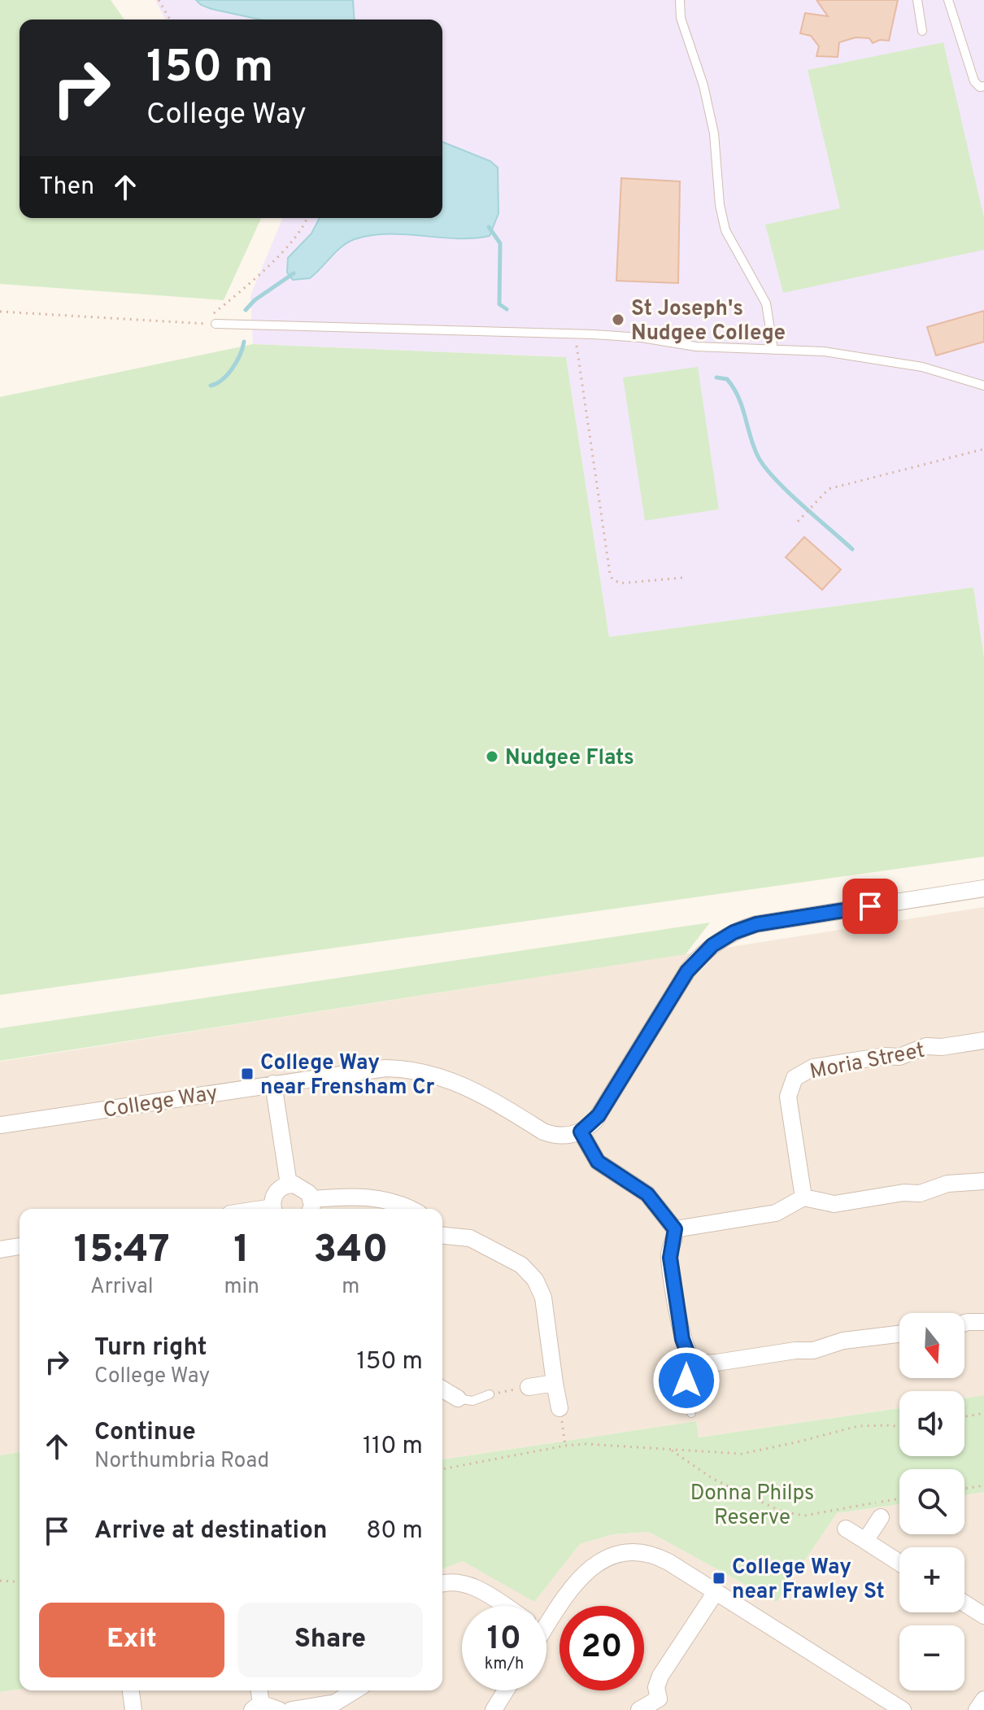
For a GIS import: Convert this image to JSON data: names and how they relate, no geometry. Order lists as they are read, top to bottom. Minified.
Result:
{"streets":{"street":["Moria Street","College Way"]},"parks":["Donna Philps Reserve"],"places":{"other":["St Joseph's Nudgee College","Nudgee Flats"],"transit":["College Way near Frensham Cr","College Way near Frawley St"]},"north":"bottom","page":{"turn":["150 m","College Way"],"then":"Then","eta":["15:47","Arrival","1","min","340","m"],"map_buttons":["+","−"],"list":[{"name":"Turn right","note":"College Way","value":"150 m"},{"name":"Continue","note":"Northumbria Road","value":"110 m"},{"name":"Arrive at destination","value":"80 m"}],"buttons":["Exit","Share"],"speed":"10 km/h","limit":"20"}}
